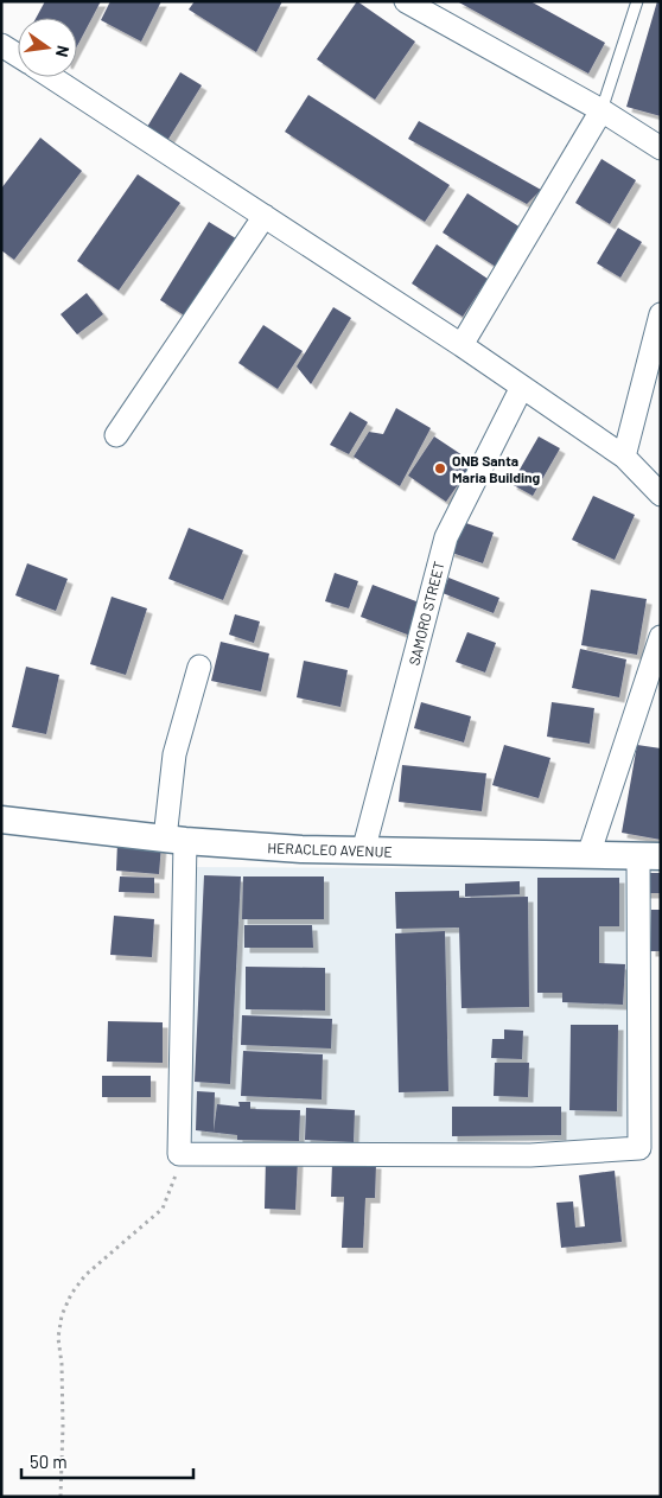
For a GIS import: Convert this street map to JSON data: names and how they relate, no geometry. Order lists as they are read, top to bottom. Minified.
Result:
{"streets":{"street":["SAMORO STREET","HERACLEO AVENUE"]},"crossings":[["SAMORO STREET","HERACLEO AVENUE"]],"places":["ONB Santa Maria Building"],"scale_bar":"50 m","north":"right"}
